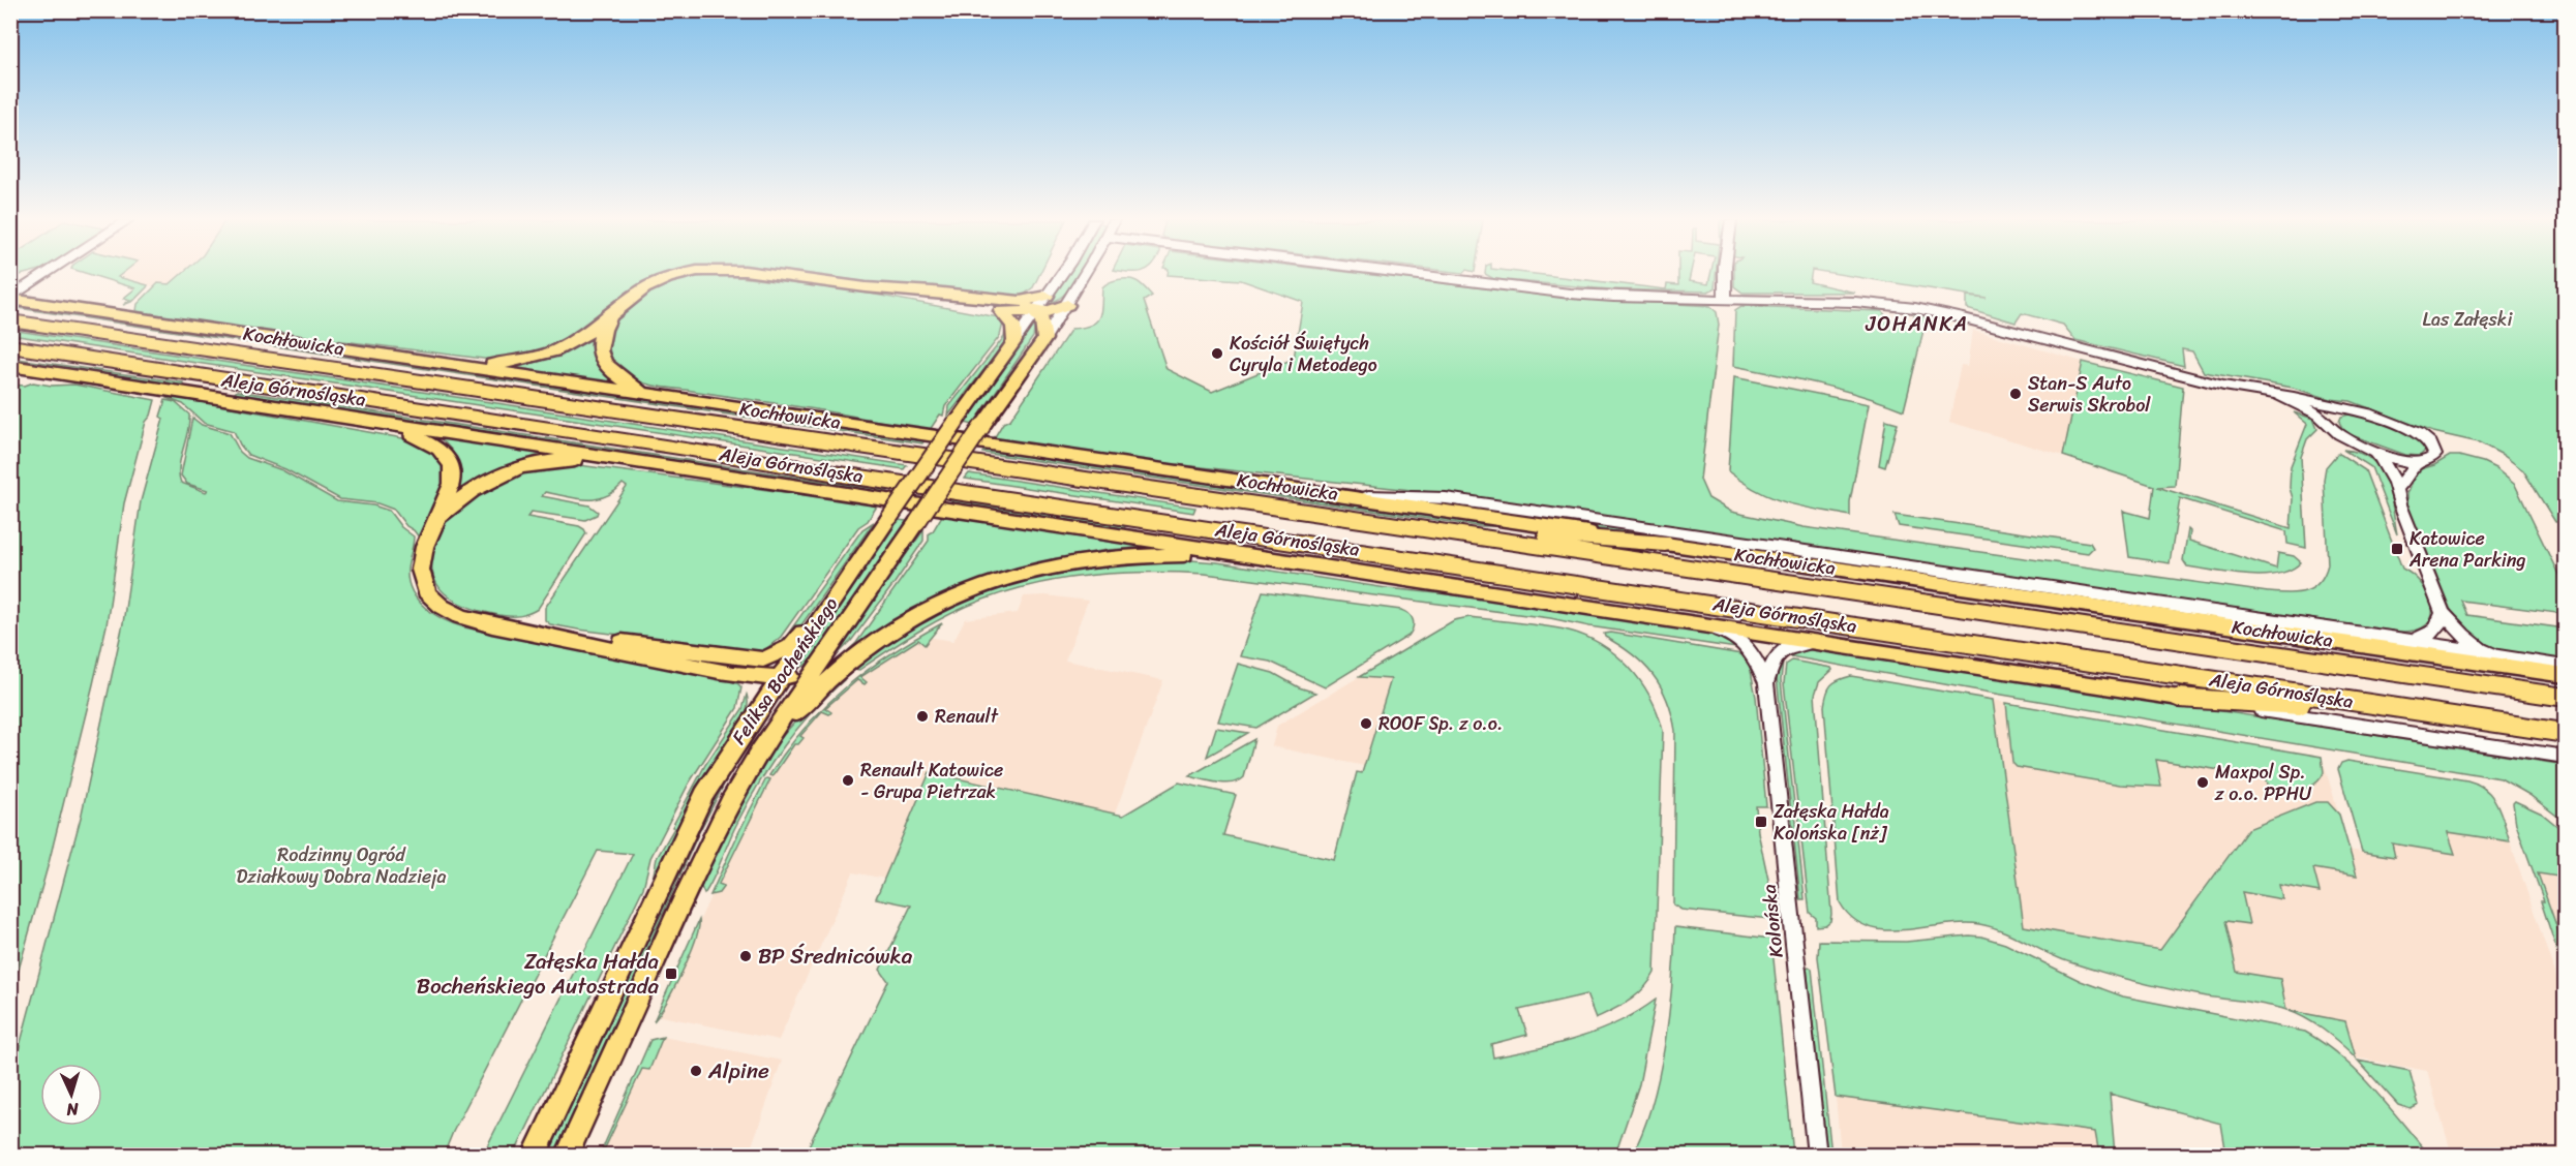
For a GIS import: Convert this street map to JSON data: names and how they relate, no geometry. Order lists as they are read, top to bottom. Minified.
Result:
{"streets":{"highway":["Aleja Górnośląska"],"main road":["Kochłowicka","Feliksa Bocheńskiego"],"street":["Kolońska"]},"districts":["JOHANKA"],"parks":["Las Załęski","Rodzinny Ogród Działkowy Dobra Nadzieja"],"places":{"other":["Kościół Świętych Cyryla i Metodego","Stan-S Auto Serwis Skrobol","Renault","ROOF Sp. z o.o.","Renault Katowice - Grupa Pietrzak","Maxpol Sp. z o.o. PPHU","BP Średnicówka","Alpine"],"transit":["Katowice Arena Parking","Załęska Hałda Kolońska [nż]","Załęska Hałda Bocheńskiego Autostrada"]},"north":"bottom"}
